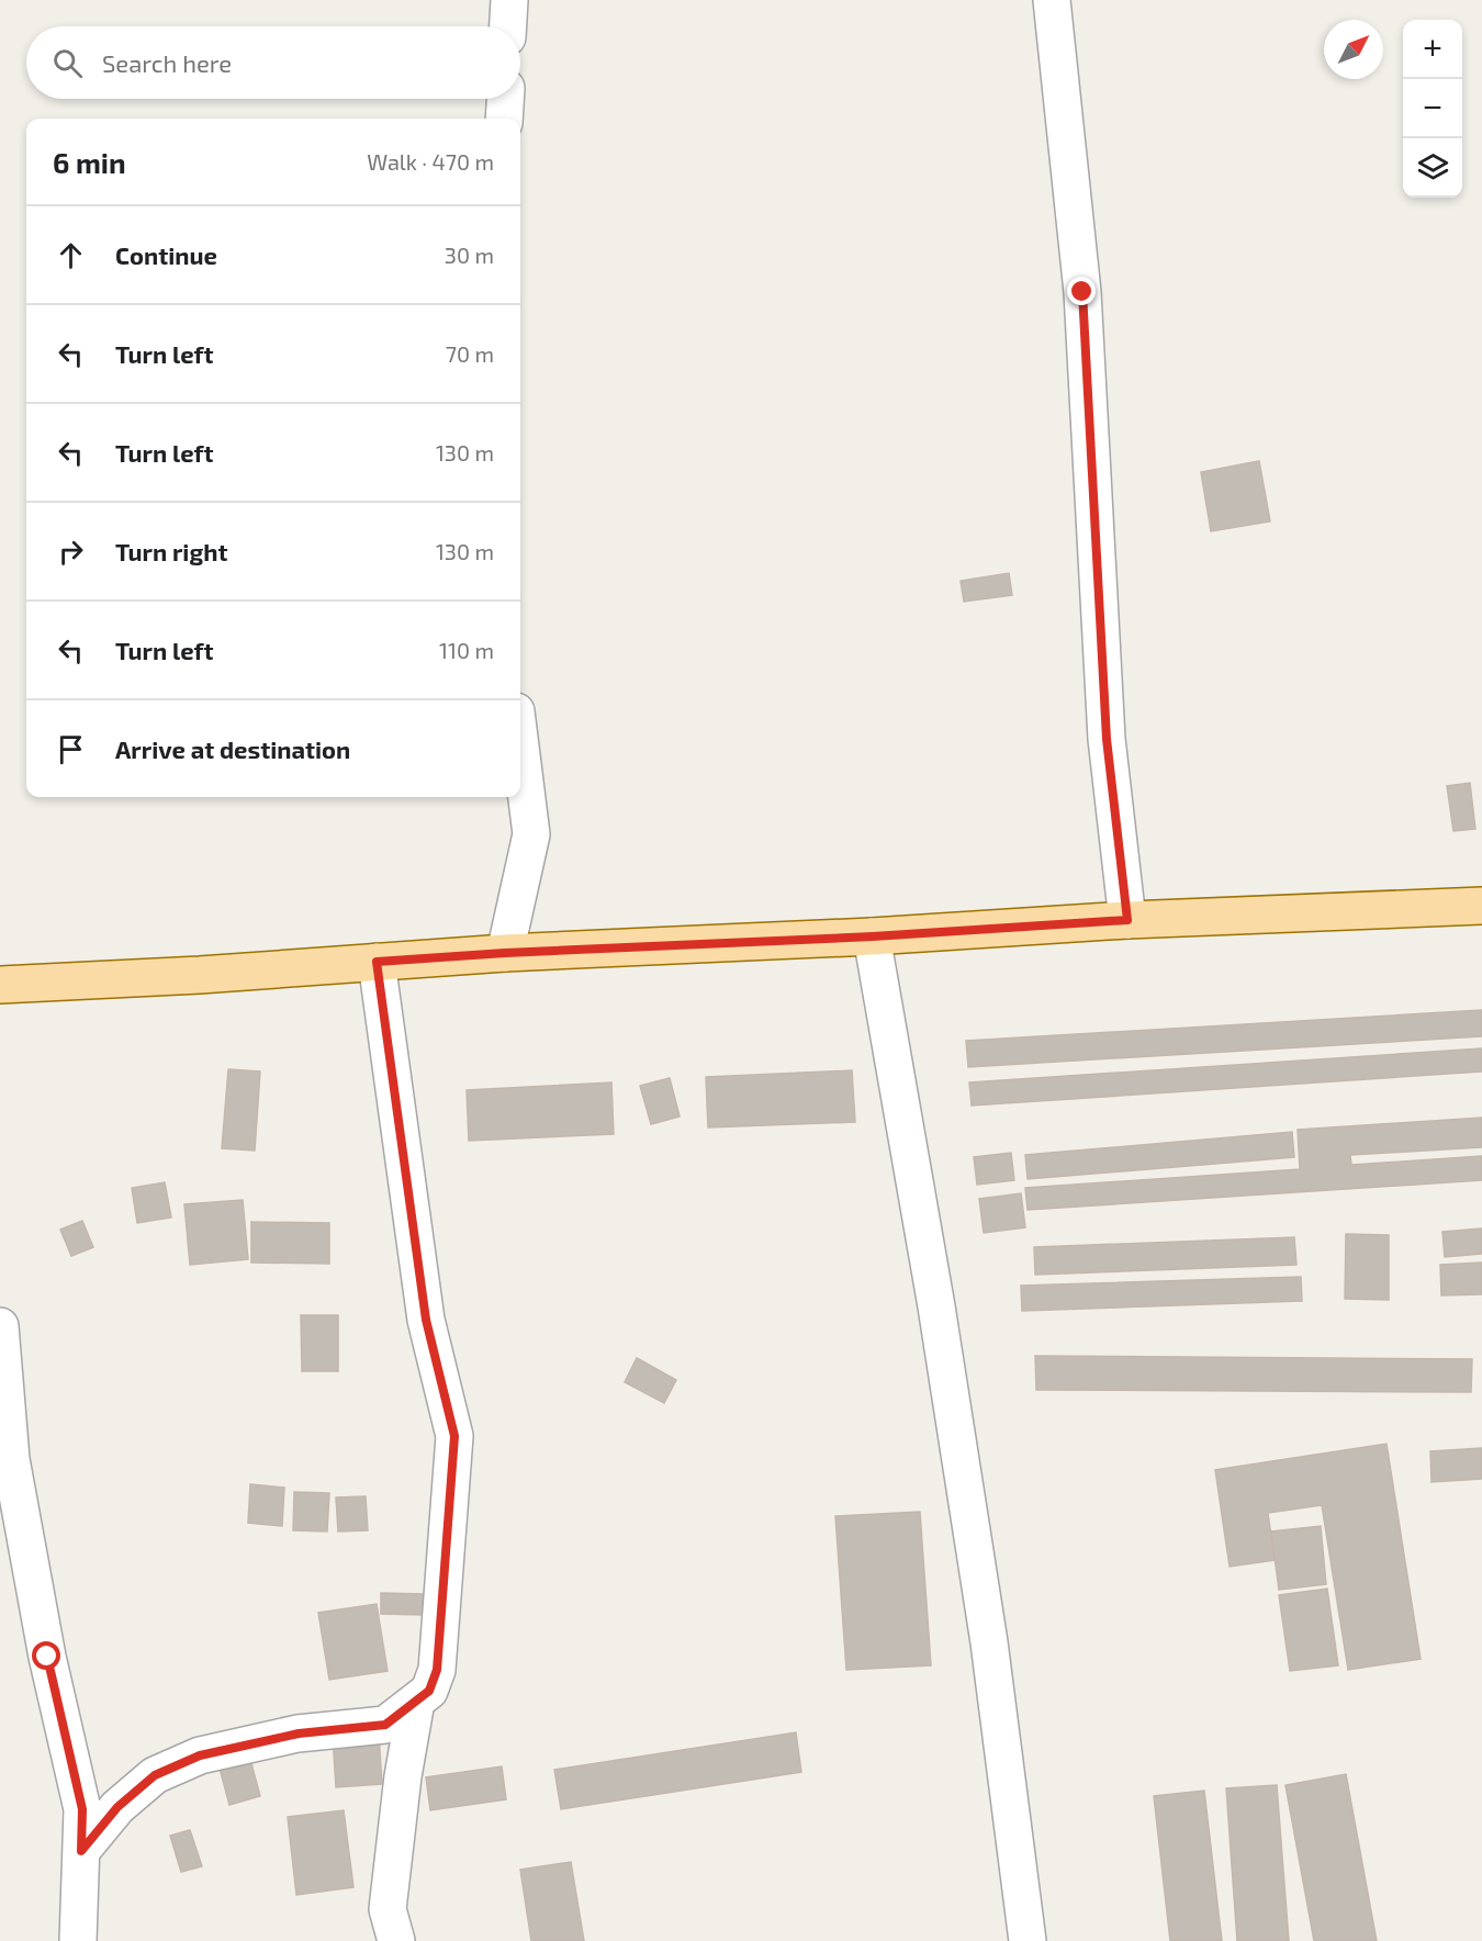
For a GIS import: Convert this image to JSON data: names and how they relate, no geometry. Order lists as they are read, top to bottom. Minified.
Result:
{"north":"top right","page":{"map_buttons":["+","−"],"search":"Search here","heading":["6 min","Walk · 470 m"],"list":[["Continue","30 m"],["Turn left","70 m"],["Turn left","130 m"],["Turn right","130 m"],["Turn left","110 m"],"Arrive at destination"]}}
